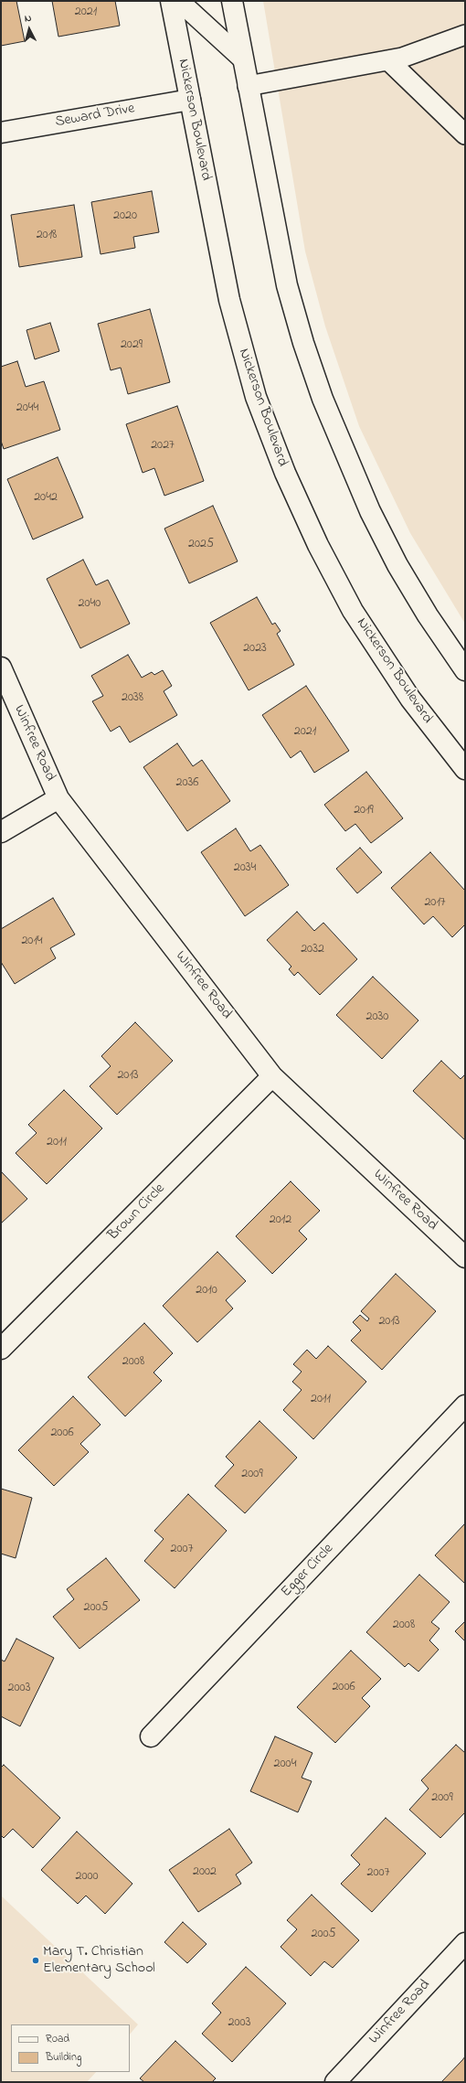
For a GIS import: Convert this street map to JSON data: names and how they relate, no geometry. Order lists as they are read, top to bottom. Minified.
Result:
{"streets":{"street":["Seward Drive","Nickerson Boulevard","Winfree Road","Brown Circle","Egger Circle"]},"crossings":[["Seward Drive","Nickerson Boulevard"],["Winfree Road","Brown Circle"]],"places":["Mary T. Christian Elementary School"],"house_numbers":["2021","2020","2018","2029","2044","2027","2042","2025","2040","2023","2038","2021","2036","2019","2034","2017","2014","2032","2030","2013","2011","2012","2010","2013","2008","2011","2006","2009","2007","2005","2008","2006","2003","2004","2009","2002","2007","2000","2005","2003"],"legend":["Road","Building"],"north":"top"}
